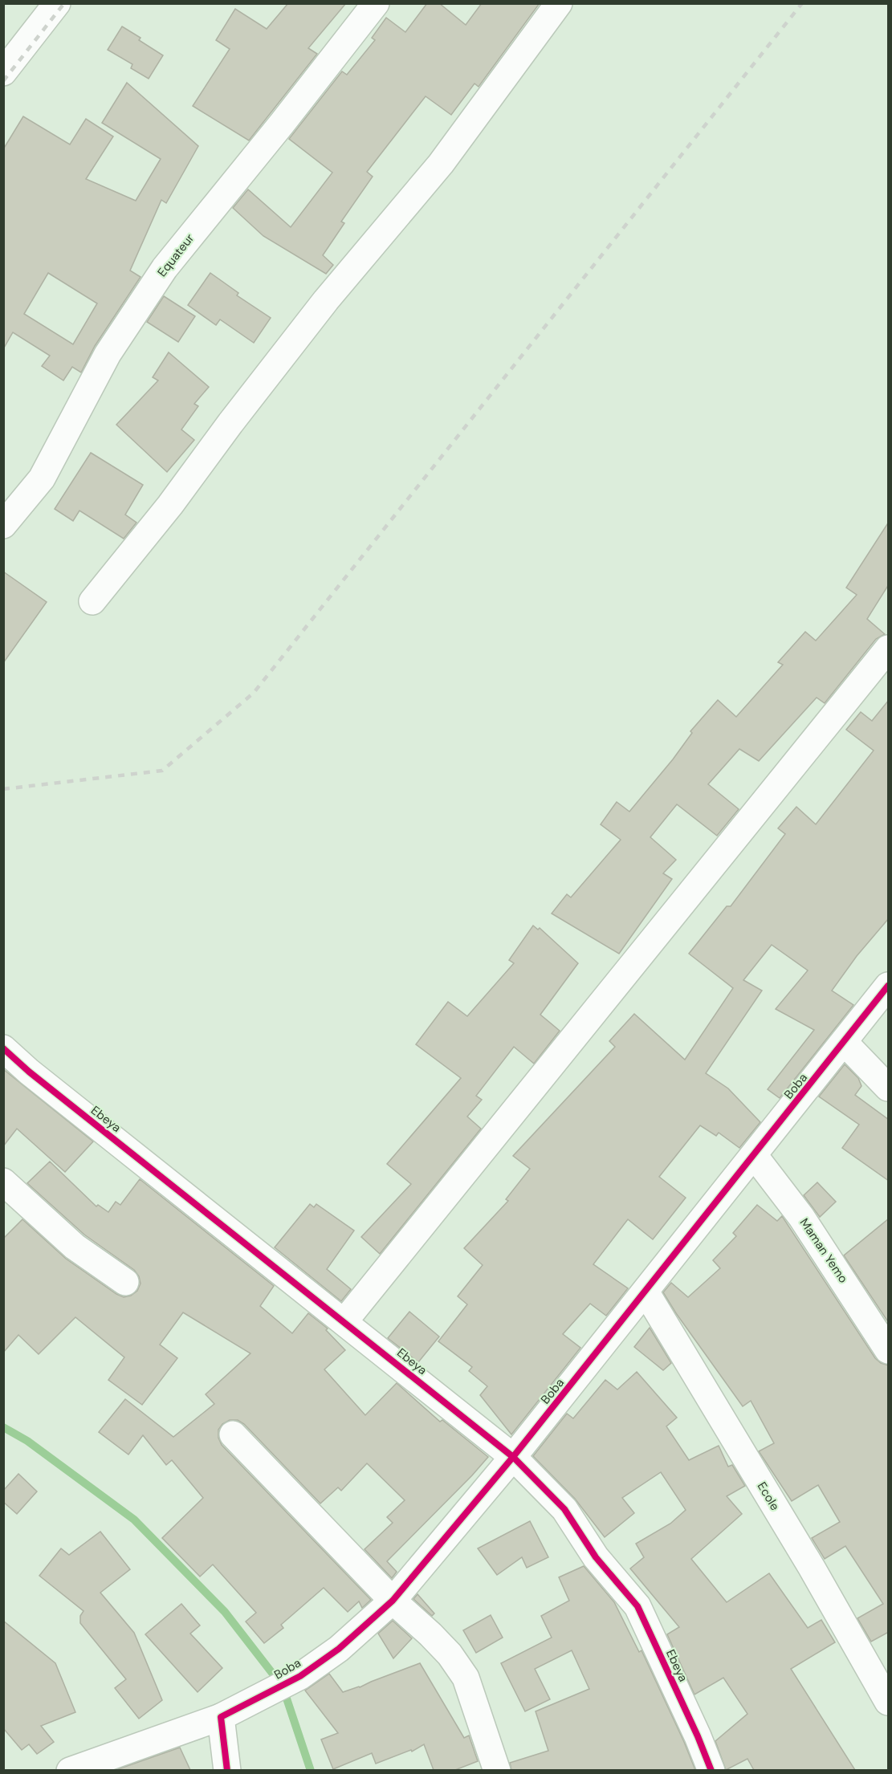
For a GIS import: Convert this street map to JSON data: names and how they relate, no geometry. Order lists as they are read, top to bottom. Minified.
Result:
{"streets":{"street":["Equateur","Boba","Ebeya","Maman Yemo","Ecole"]},"crossings":[["Boba","Ebeya"],["Boba","Maman Yemo"],["Boba","Ecole"]]}
